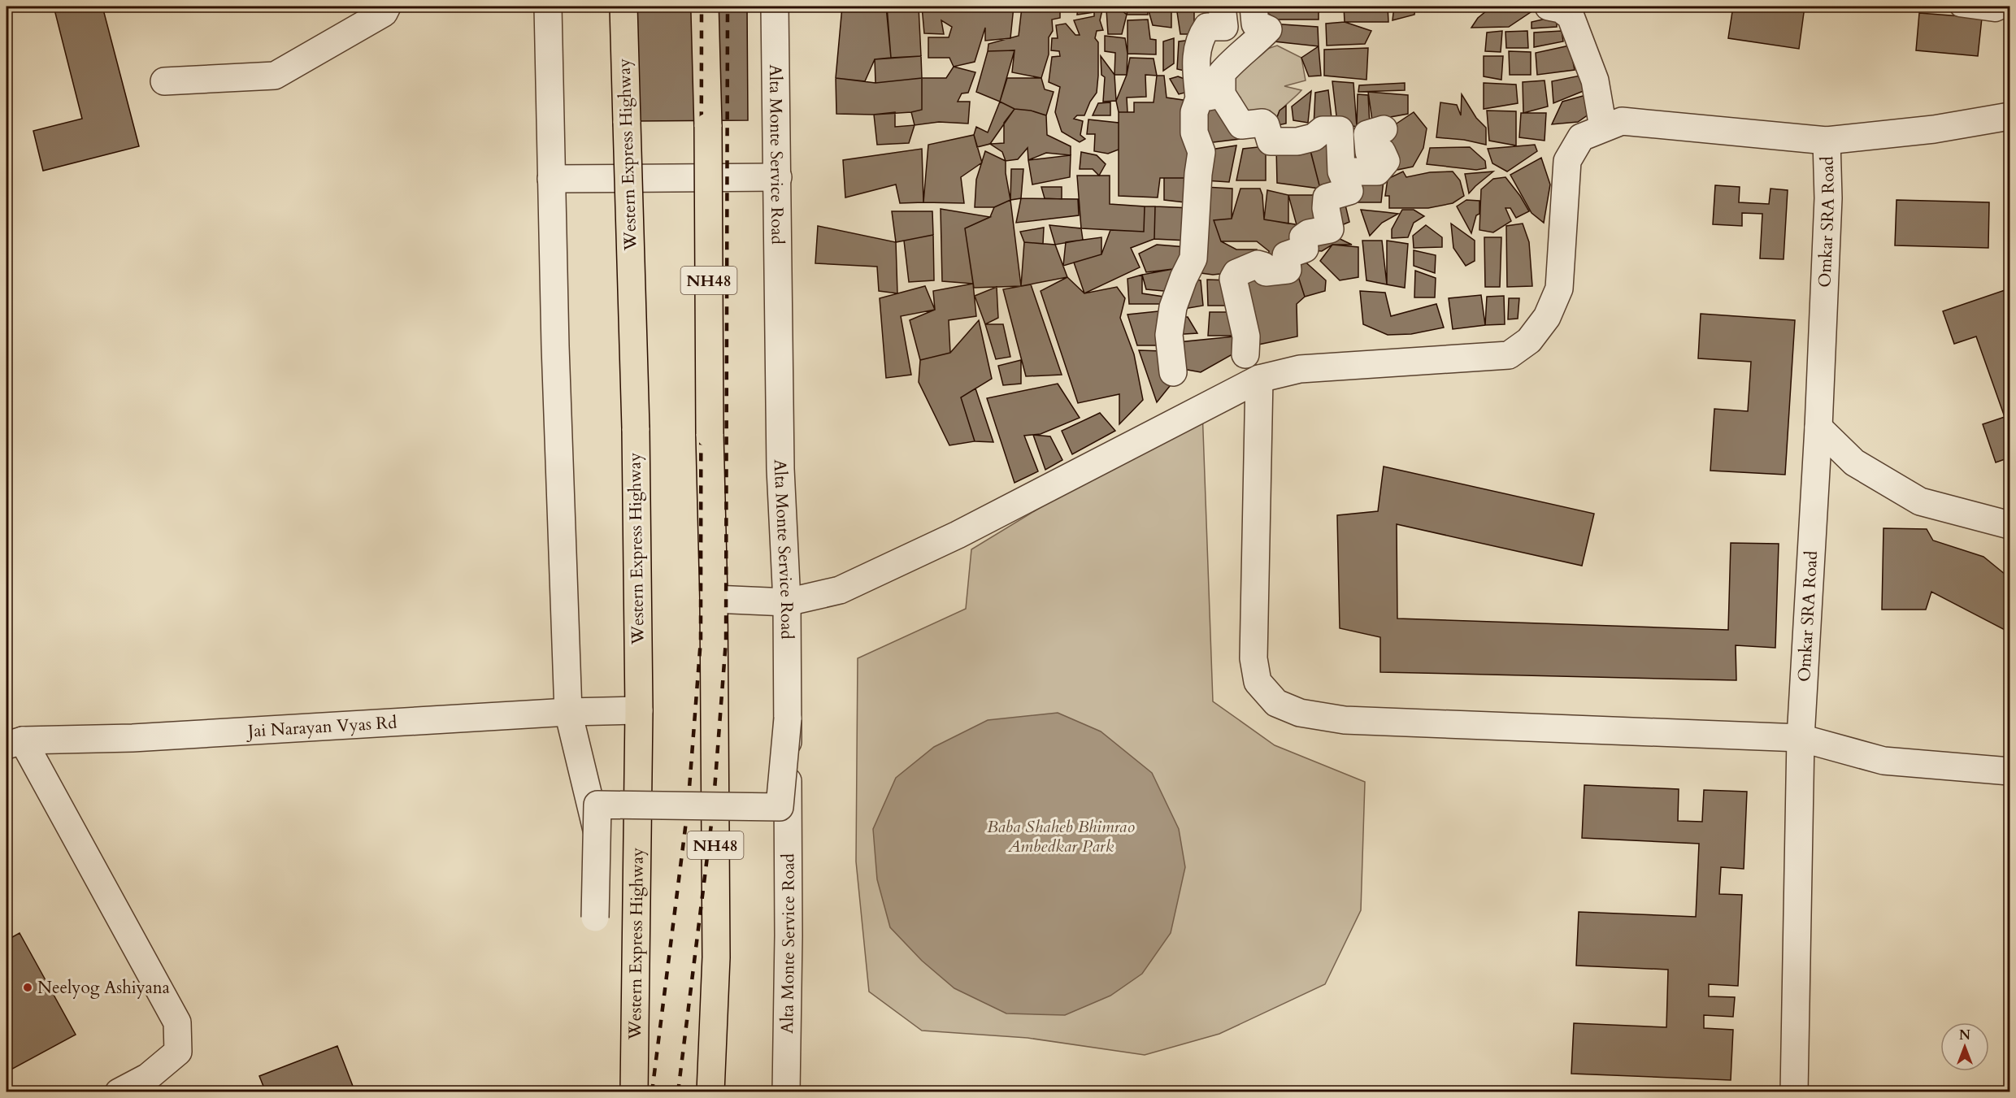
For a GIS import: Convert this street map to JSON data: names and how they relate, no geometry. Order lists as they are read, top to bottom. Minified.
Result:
{"streets":{"highway":["Western Express Highway","NH48"],"street":["Alta Monte Service Road","Omkar SRA Road","Jai Narayan Vyas Rd"]},"crossings":[["Western Express Highway","Jai Narayan Vyas Rd"]],"parks":["Baba Shaheb Bhimrao Ambedkar Park"],"places":["Neelyog Ashiyana"],"north":"top"}
